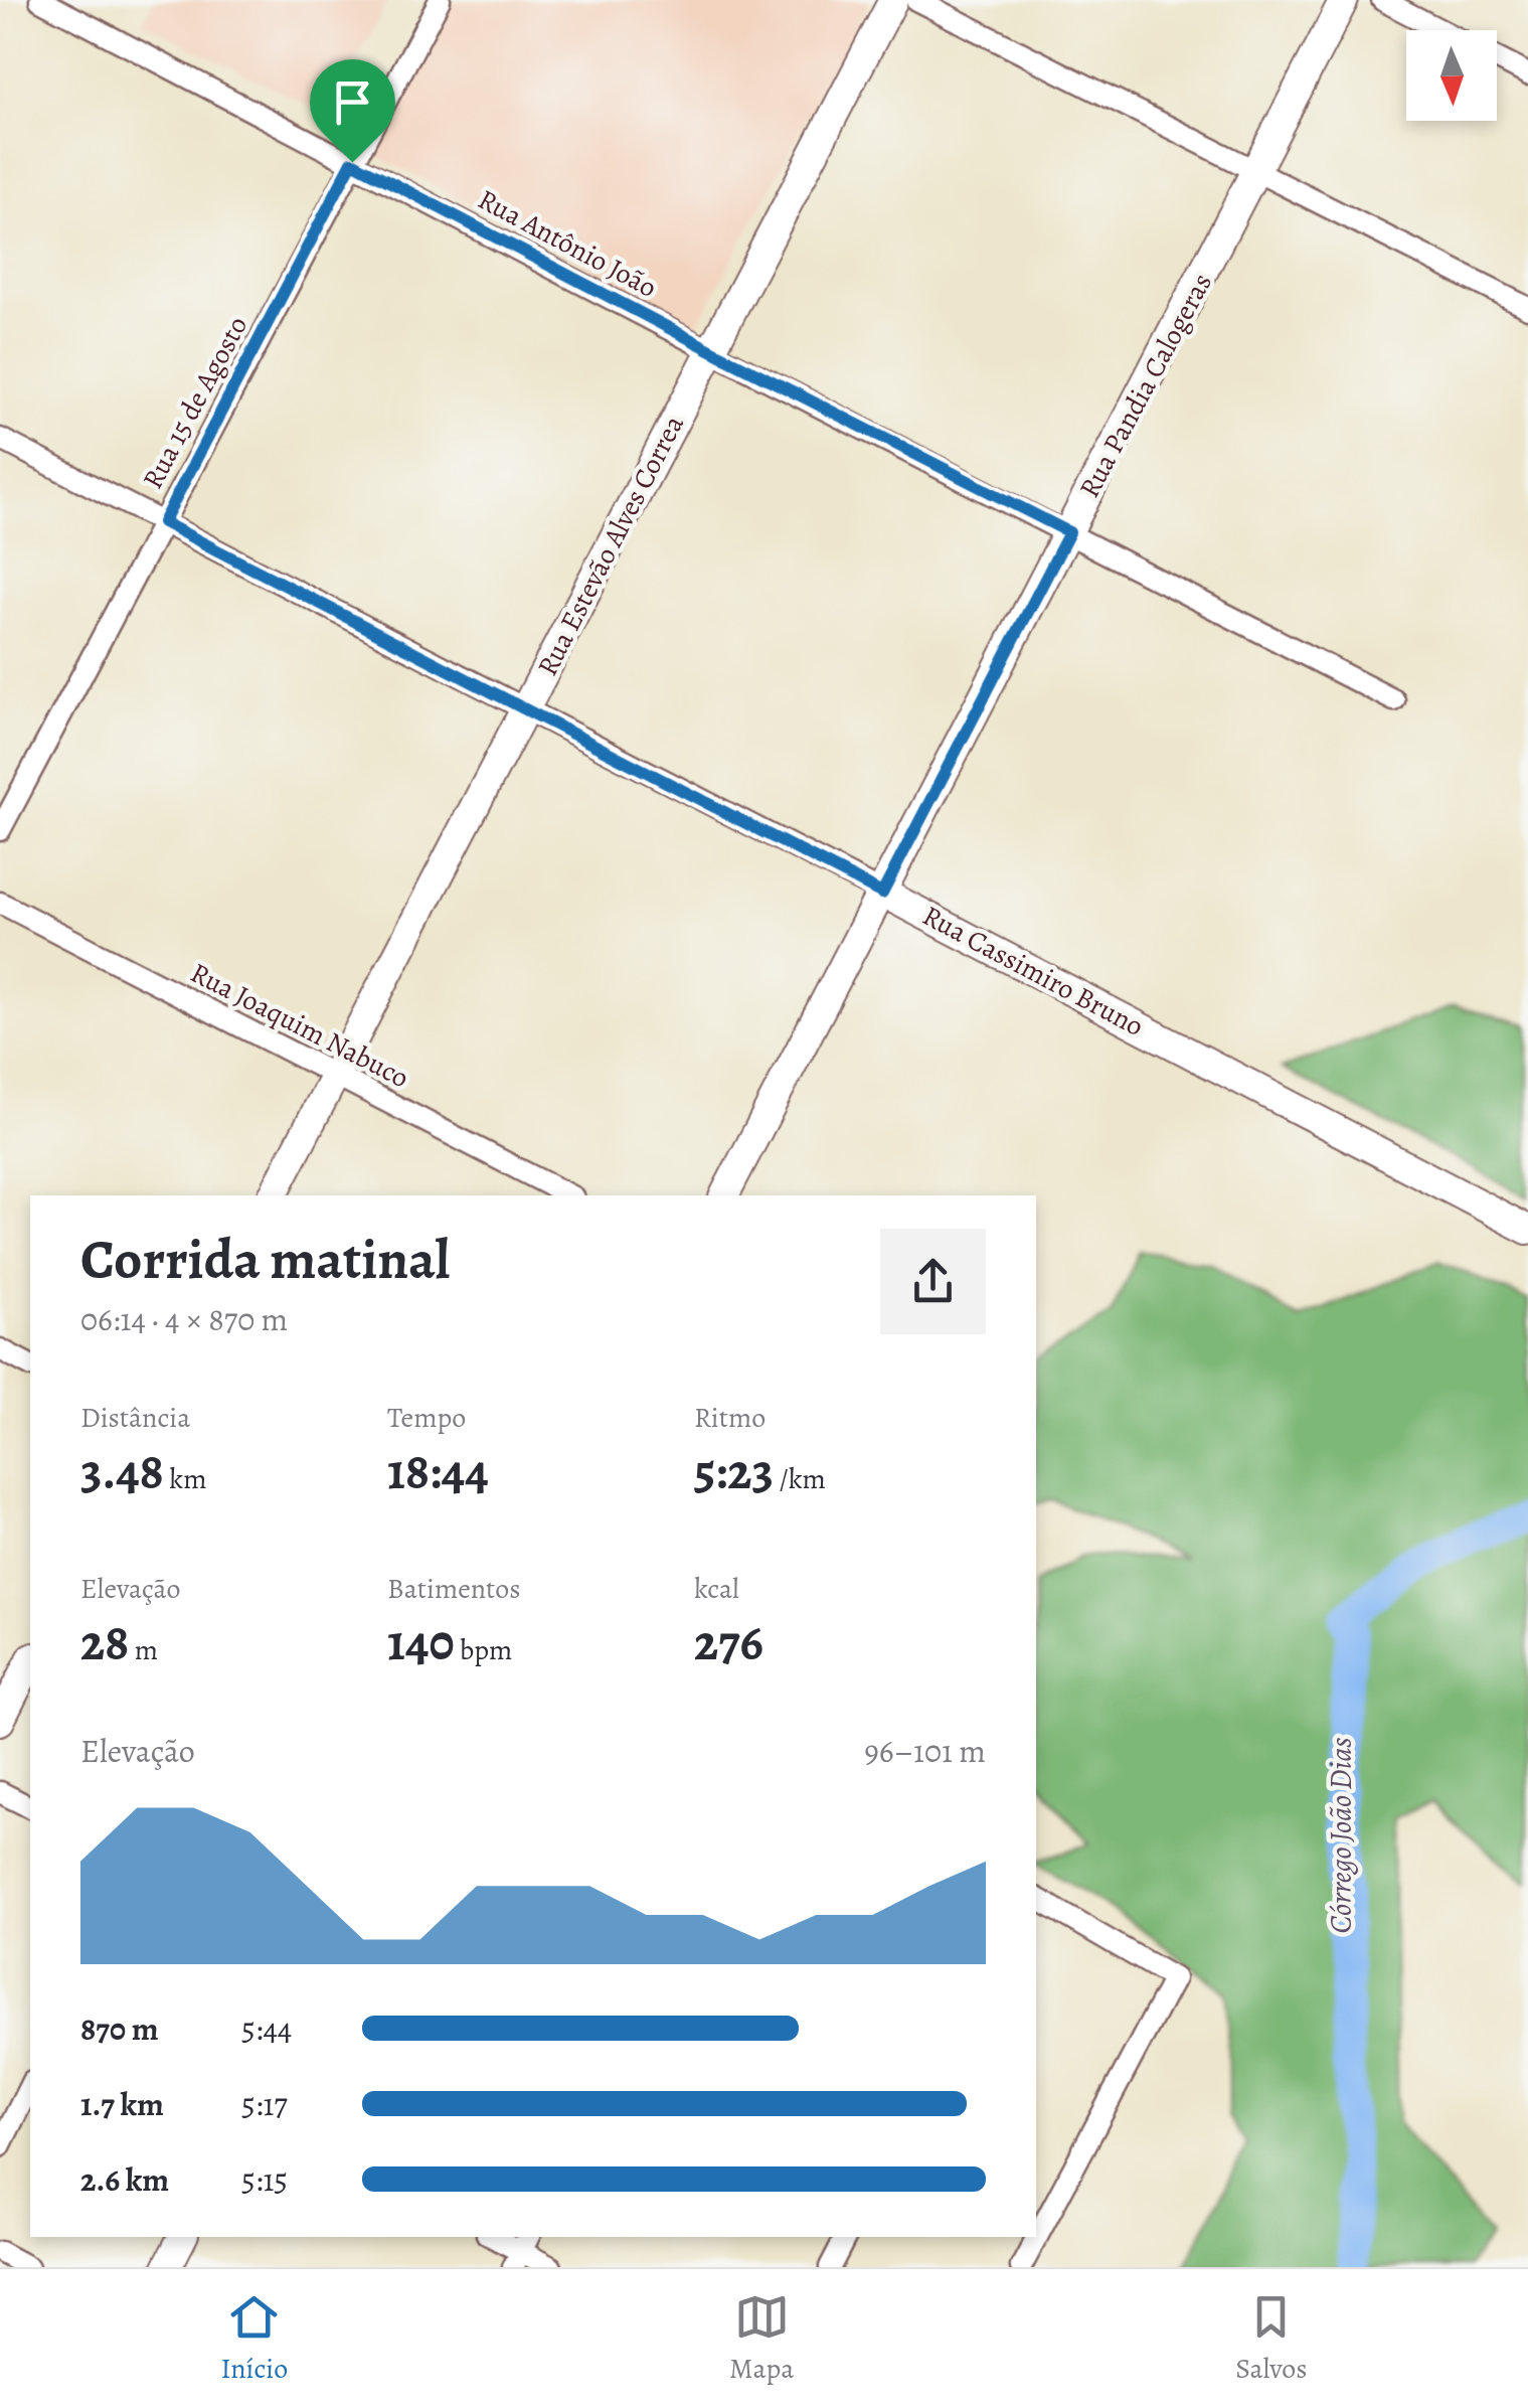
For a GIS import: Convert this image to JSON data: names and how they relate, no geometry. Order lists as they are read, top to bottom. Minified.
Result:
{"streets":{"main road":["Rua Pandia Calogeras","Rua Estevão Alves Correa","Rua Cassimiro Bruno"],"street":["Rua Antônio João","Rua 15 de Agosto","Rua Joaquim Nabuco"]},"crossings":[["Rua Antônio João","Rua Pandia Calogeras"],["Rua Antônio João","Rua 15 de Agosto"],["Rua Antônio João","Rua Estevão Alves Correa"],["Rua Pandia Calogeras","Rua Cassimiro Bruno"],["Rua 15 de Agosto","Rua Cassimiro Bruno"],["Rua Estevão Alves Correa","Rua Cassimiro Bruno"],["Rua Estevão Alves Correa","Rua Joaquim Nabuco"]],"water":["Córrego João Dias"],"north":"bottom","page":{"heading":["Corrida matinal","06:14 · 4 × 870 m"],"stats":[["Distância","3.48 km"],["Tempo","18:44"],["Ritmo","5:23 /km"],["Elevação","28 m"],["Batimentos","140 bpm"],["kcal","276"]],"chart":["Elevação","96–101 m"],"list":[{"name":"870 m","note":"5:44"},{"name":"1.7 km","note":"5:17"},{"name":"2.6 km","note":"5:15"}],"tabs":["Início","Mapa","Salvos"]}}
